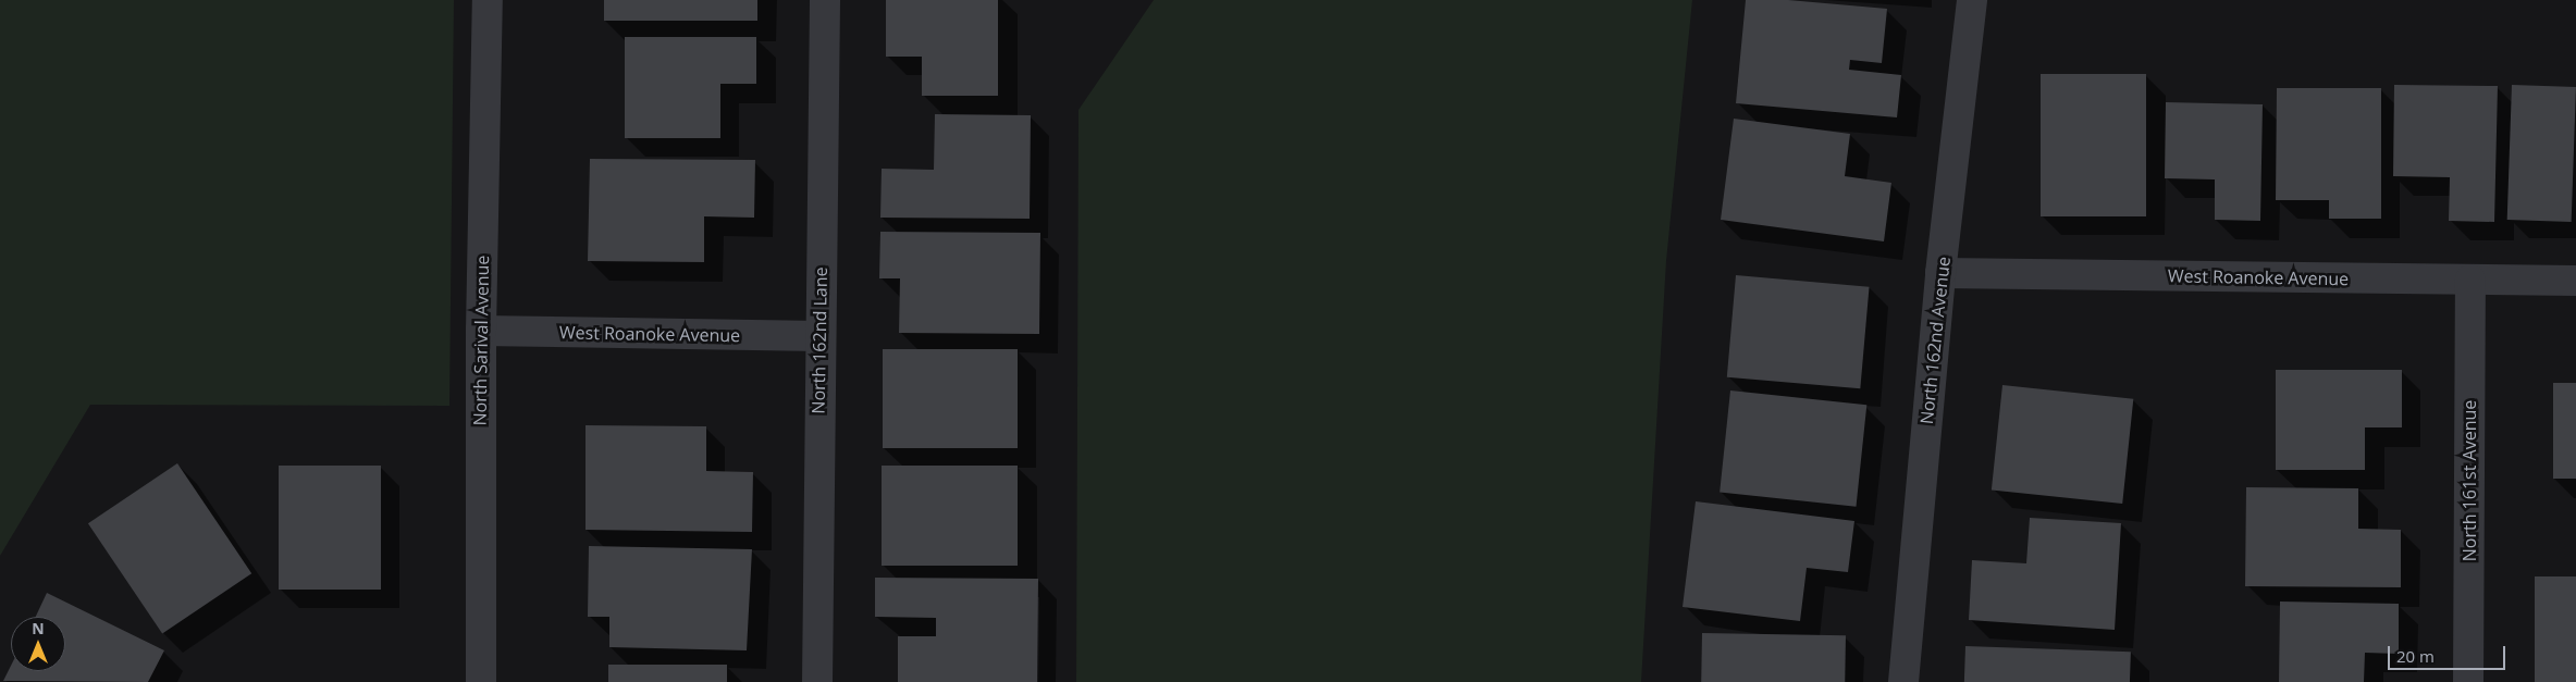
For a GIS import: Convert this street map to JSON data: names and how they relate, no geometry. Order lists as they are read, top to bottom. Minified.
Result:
{"streets":{"street":["West Roanoke Avenue","North Sarival Avenue","North 162nd Lane","North 162nd Avenue","North 161st Avenue"]},"crossings":[["West Roanoke Avenue","North Sarival Avenue"],["West Roanoke Avenue","North 162nd Lane"],["West Roanoke Avenue","North 162nd Avenue"],["West Roanoke Avenue","North 161st Avenue"]],"scale_bar":"20 m","north":"top"}
